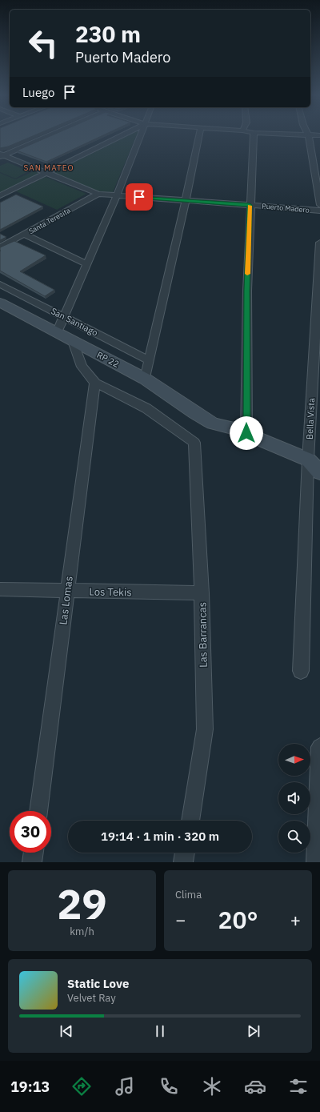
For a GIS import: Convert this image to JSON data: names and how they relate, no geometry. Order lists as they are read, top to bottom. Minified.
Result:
{"streets":{"street":["Puerto Madero","Santa Teresita","San Santiago","RP 22","Bella Vista","Los Tekis","Las Lomas","Las Barrancas"]},"crossings":[["Puerto Madero","Santa Teresita"],["RP 22","Bella Vista"],["Los Tekis","Las Lomas"],["Los Tekis","Las Barrancas"],["Las Lomas","Las Barrancas"]],"districts":["SAN MATEO"],"north":"right","page":{"turn":["230 m","Puerto Madero"],"then":"Luego","limit":"30","trip":"19:14 · 1 min · 320 m","tile":[["29","km/h"],"Clima"],"heat":["−","20°","+"],"song":["Static Love","Velvet Ray"],"tabs":"19:13"}}
